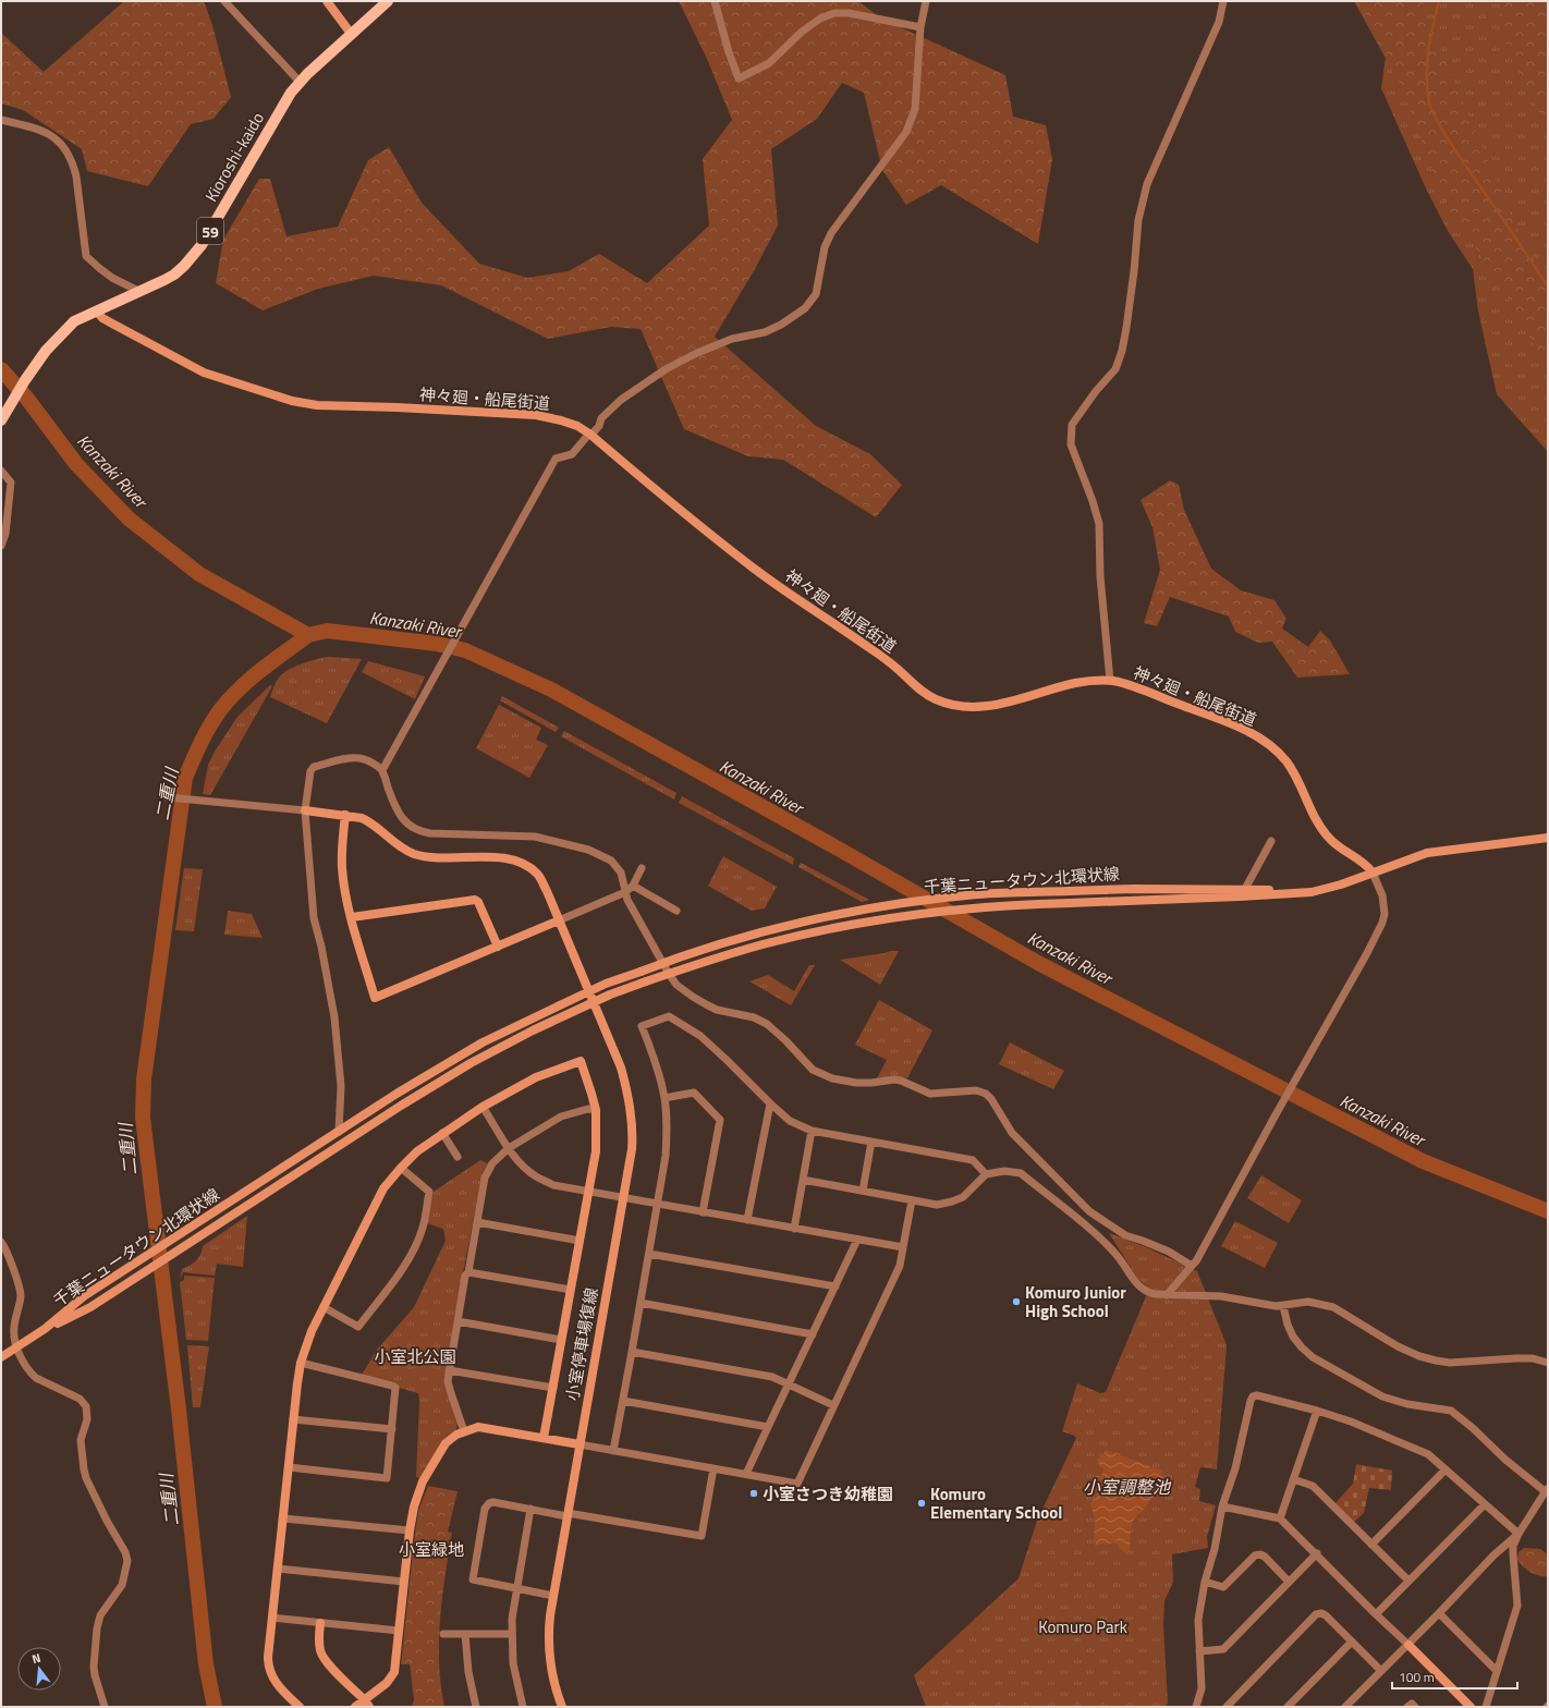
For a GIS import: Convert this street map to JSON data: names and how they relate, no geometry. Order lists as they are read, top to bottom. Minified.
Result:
{"streets":{"main road":["Kioroshi-kaido","59"],"street":["神々廻・船尾街道","千葉ニュータウン北環状線","小室停車場復線"]},"crossings":[["Kioroshi-kaido","神々廻・船尾街道"],["神々廻・船尾街道","千葉ニュータウン北環状線"],["千葉ニュータウン北環状線","小室停車場復線"]],"water":["Kanzaki River","二重川","小室調整池"],"parks":["小室北公園","小室緑地","Komuro Park"],"places":["Komuro Junior High School","小室さつき幼稚園","Komuro Elementary School"],"scale_bar":"100 m","north":"top"}
